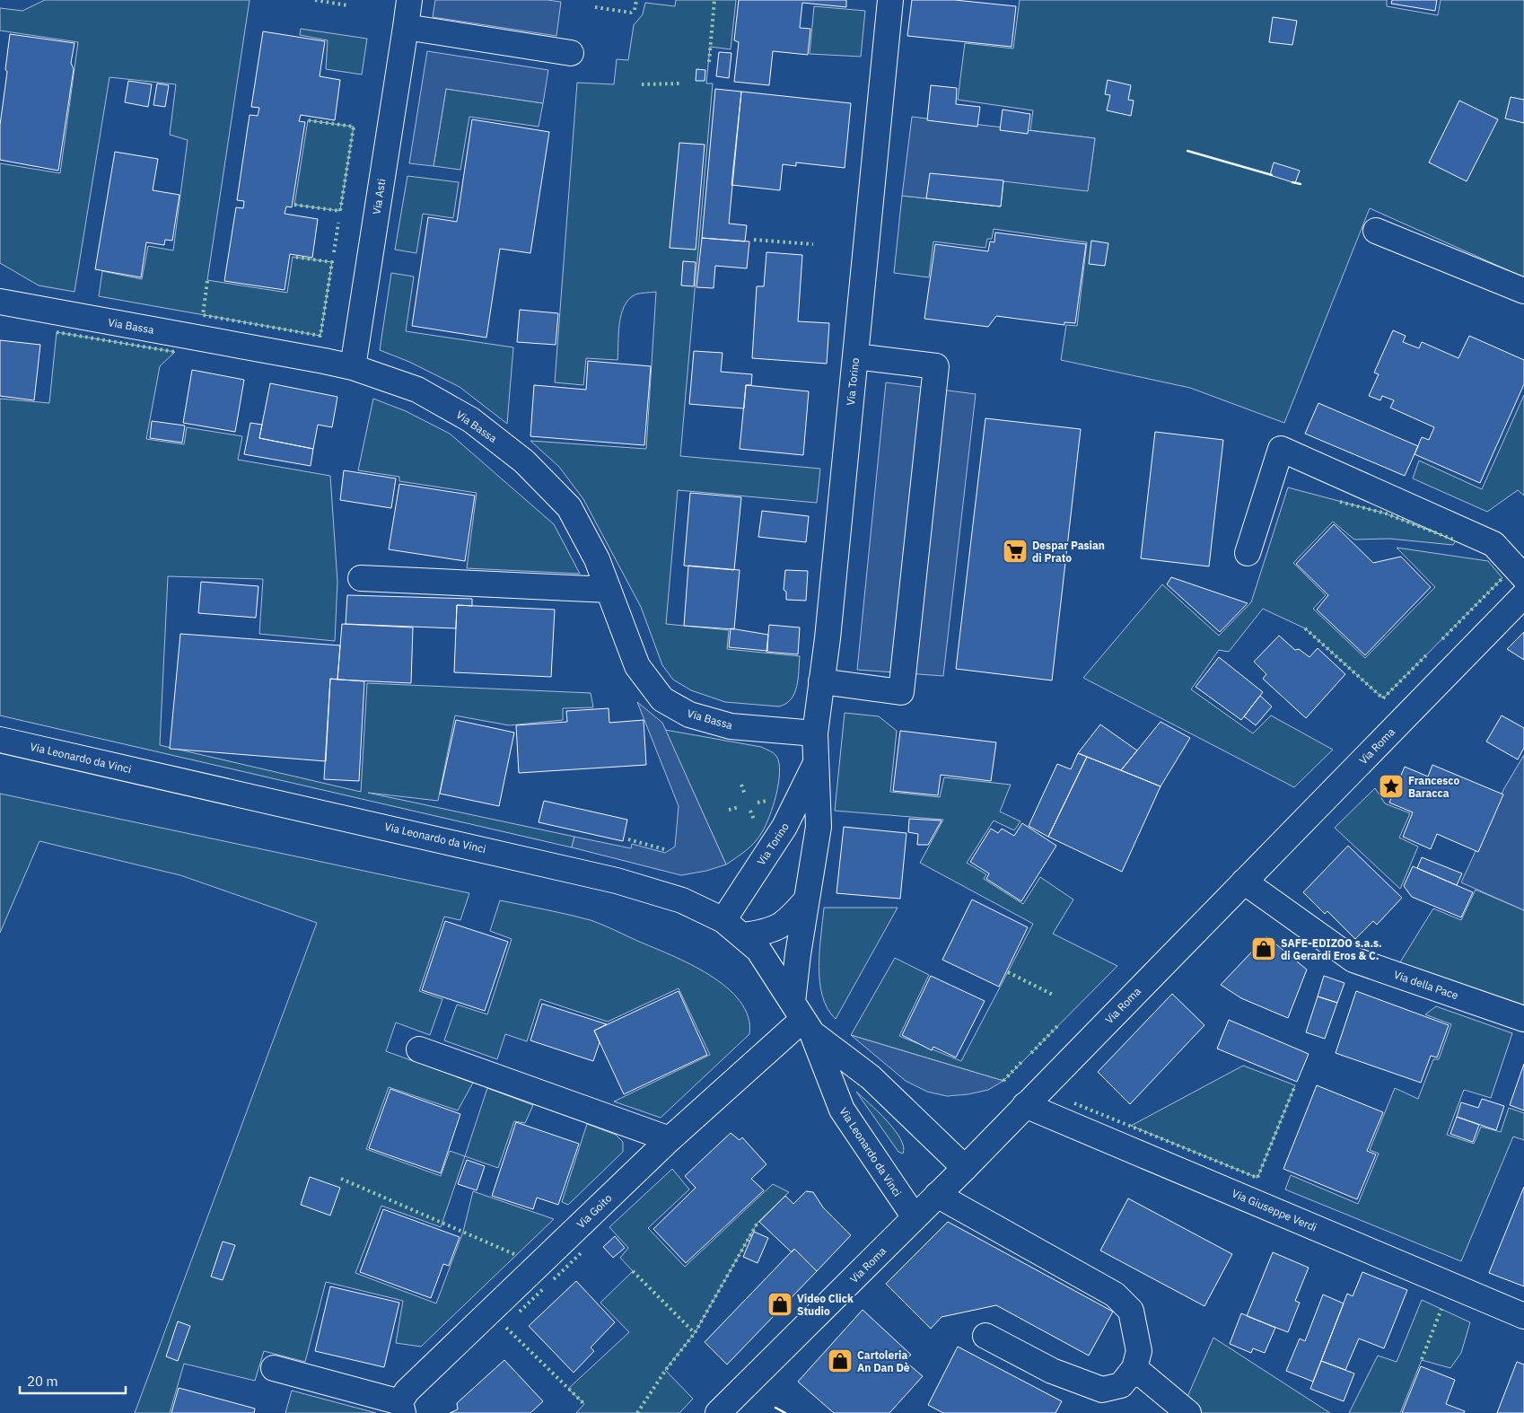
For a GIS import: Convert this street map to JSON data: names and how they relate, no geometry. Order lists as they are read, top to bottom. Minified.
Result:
{"streets":{"street":["Via Asti","Via Bassa","Via Torino","Via Roma","Via Leonardo da Vinci","Via della Pace","Via Giuseppe Verdi","Via Goito"]},"crossings":[["Via Asti","Via Bassa"],["Via Bassa","Via Torino"],["Via Torino","Via Leonardo da Vinci"],["Via Torino","Via Goito"],["Via Roma","Via Leonardo da Vinci"],["Via Roma","Via della Pace"],["Via Roma","Via Giuseppe Verdi"],["Via Leonardo da Vinci","Via Goito"]],"places":{"supermarket":["Despar Pasian di Prato"],"place":["Francesco Baracca"],"shop":["SAFE-EDIZOO s.a.s. di Gerardi Eros & C.","Video Click Studio","Cartoleria An Dan Dè"]},"scale_bar":"20 m"}
